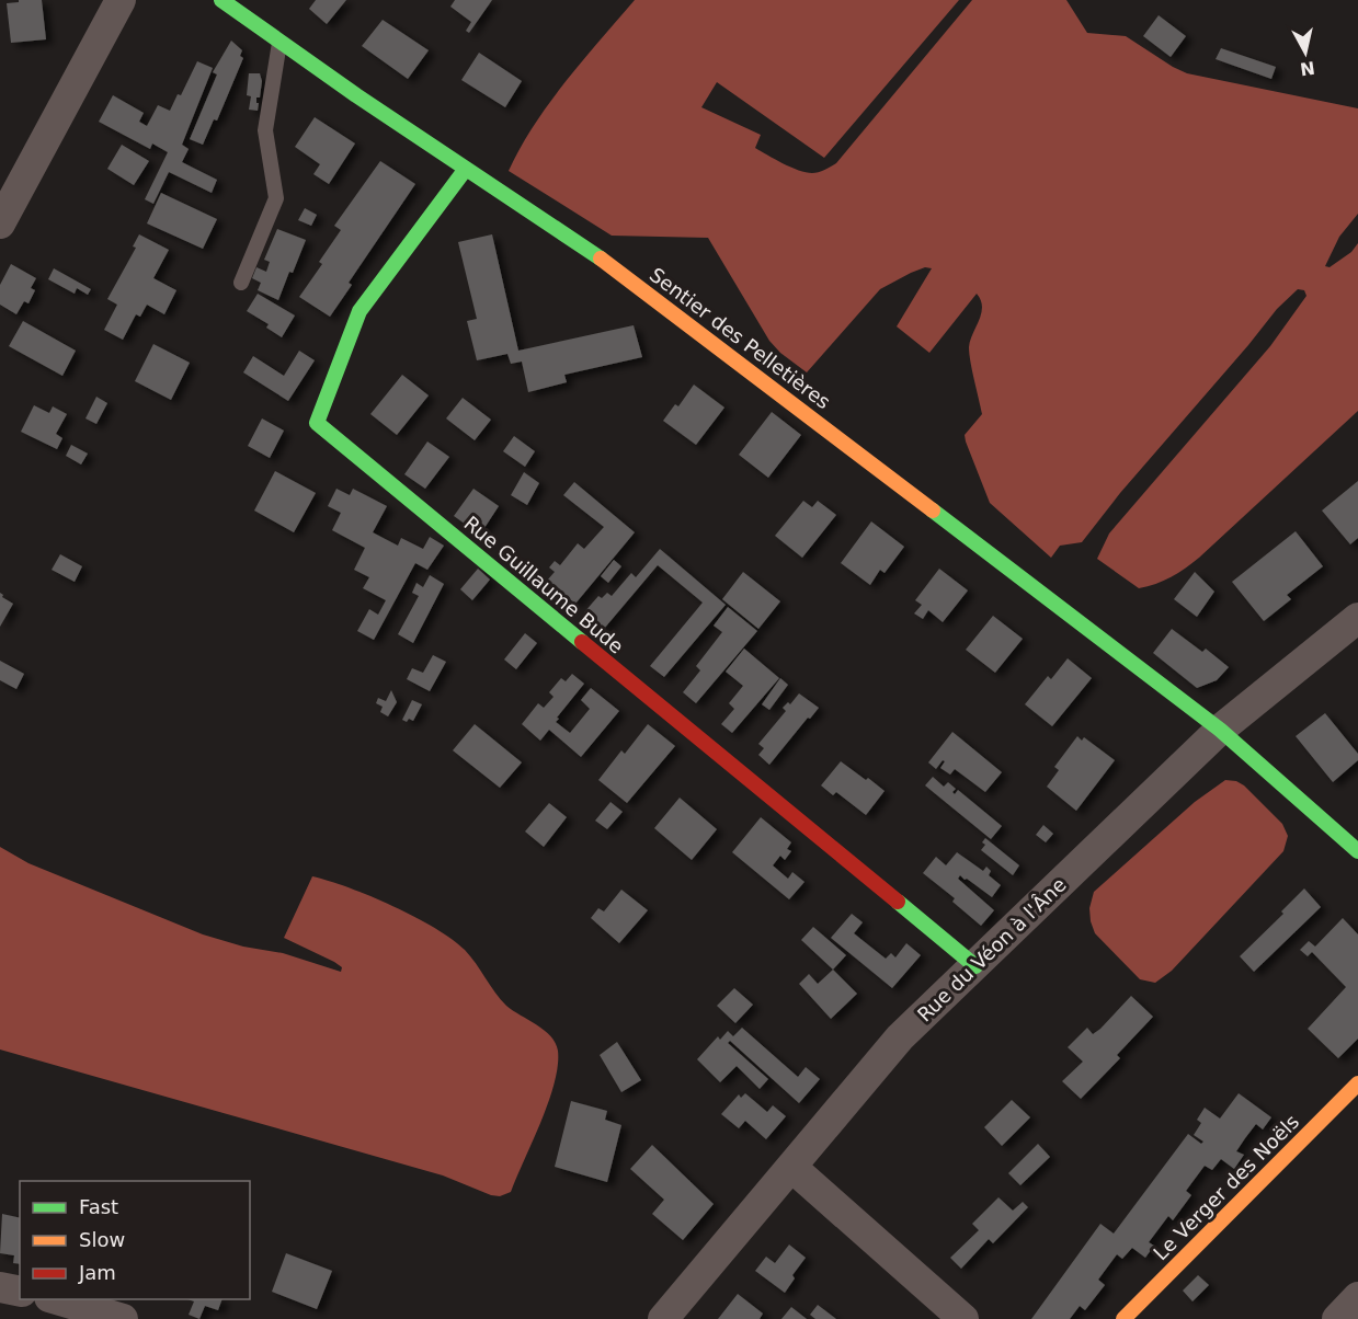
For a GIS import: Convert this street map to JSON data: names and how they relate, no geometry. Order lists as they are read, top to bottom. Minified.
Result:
{"streets":{"street":["Sentier des Pelletières","Rue Guillaume Bude","Rue du Véon à l'Âne","Le Verger des Noëls"]},"crossings":[["Sentier des Pelletières","Rue Guillaume Bude"],["Sentier des Pelletières","Rue du Véon à l'Âne"],["Rue Guillaume Bude","Rue du Véon à l'Âne"]],"legend":["Fast","Slow","Jam"],"north":"bottom"}
